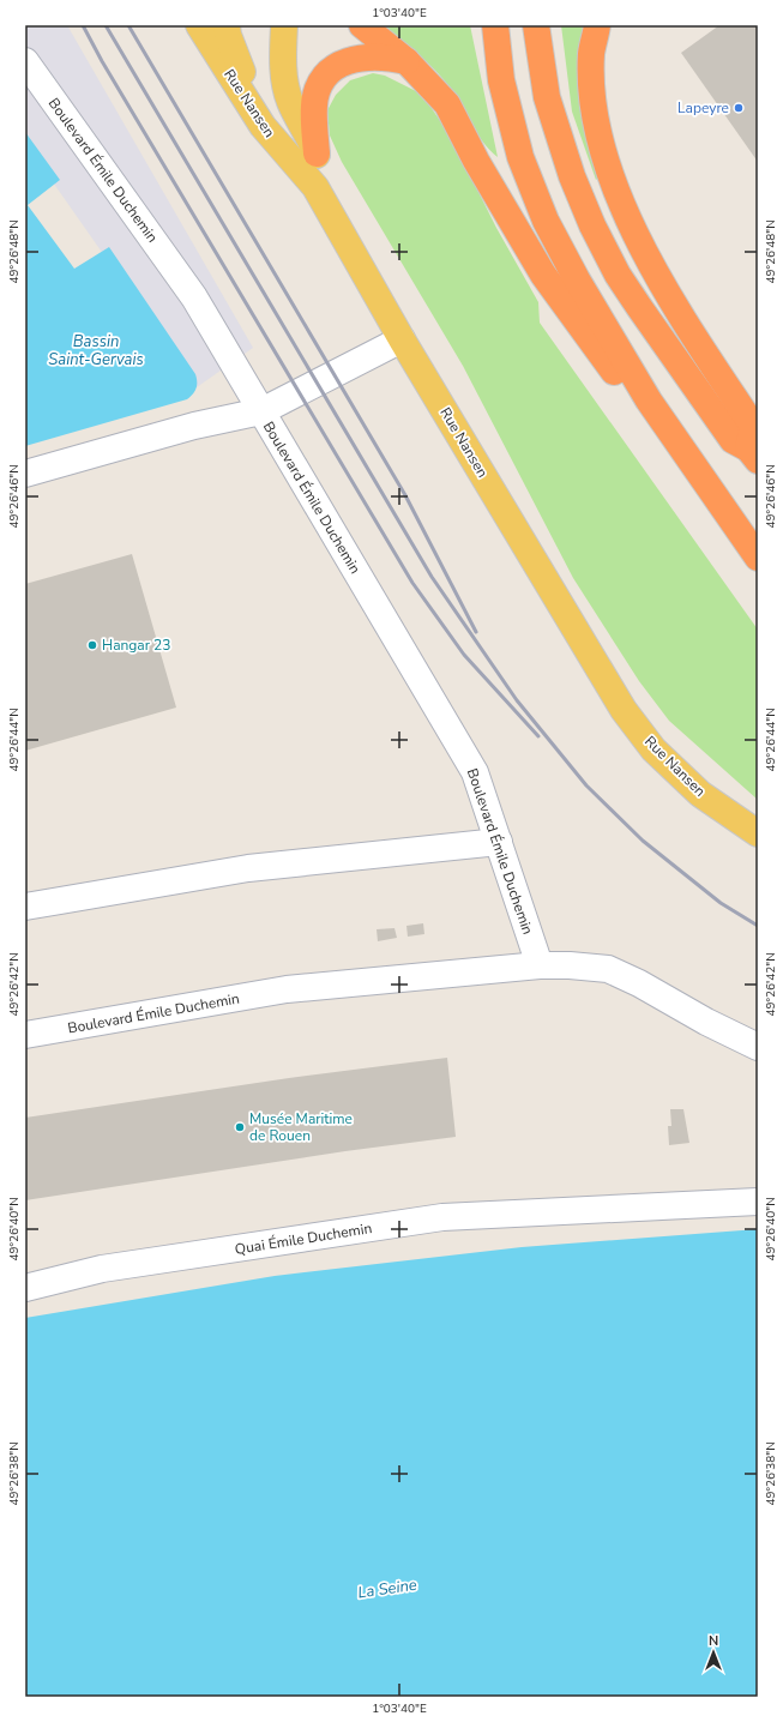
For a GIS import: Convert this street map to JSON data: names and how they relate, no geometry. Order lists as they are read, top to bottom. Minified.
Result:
{"streets":{"main road":["Rue Nansen"],"street":["Boulevard Émile Duchemin","Quai Émile Duchemin"]},"water":["Bassin Saint-Gervais","La Seine"],"places":["Lapeyre","Hangar 23","Musée Maritime de Rouen"],"north":"top","coordinates":["1°03'40\"E","49°26'48\"N","49°26'46\"N","49°26'44\"N","49°26'42\"N","49°26'40\"N","49°26'38\"N"]}
